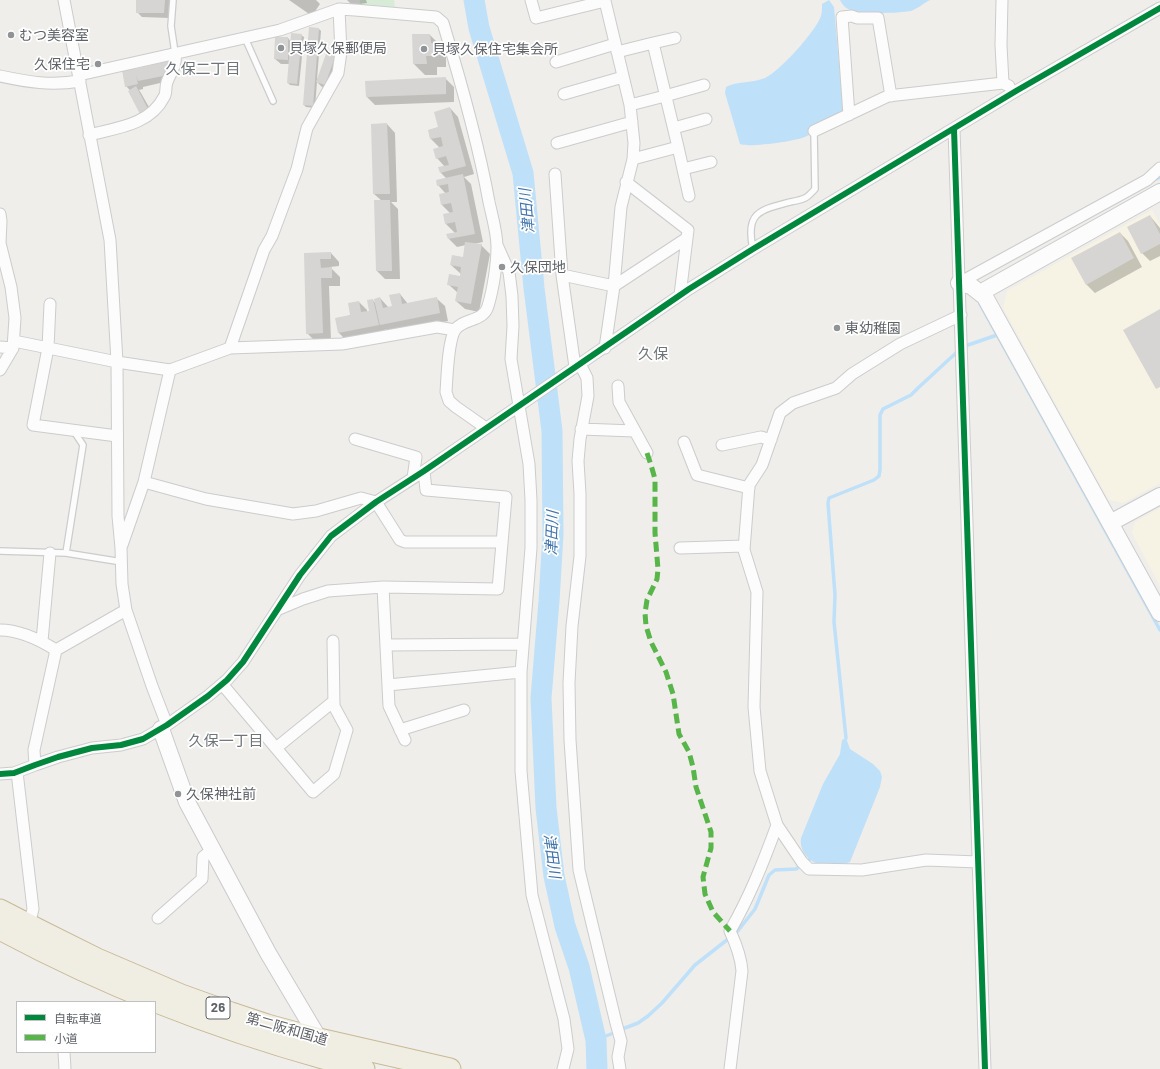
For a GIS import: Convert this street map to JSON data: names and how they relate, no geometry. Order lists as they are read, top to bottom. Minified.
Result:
{"streets":{"highway":["26","第二阪和国道"]},"districts":["久保二丁目","久保","久保一丁目"],"water":["津田川"],"places":["むつ美容室","貝塚久保郵便局","貝塚久保住宅集会所","久保住宅","久保団地","東幼稚園","久保神社前"],"legend":["自転車道","小道"]}
